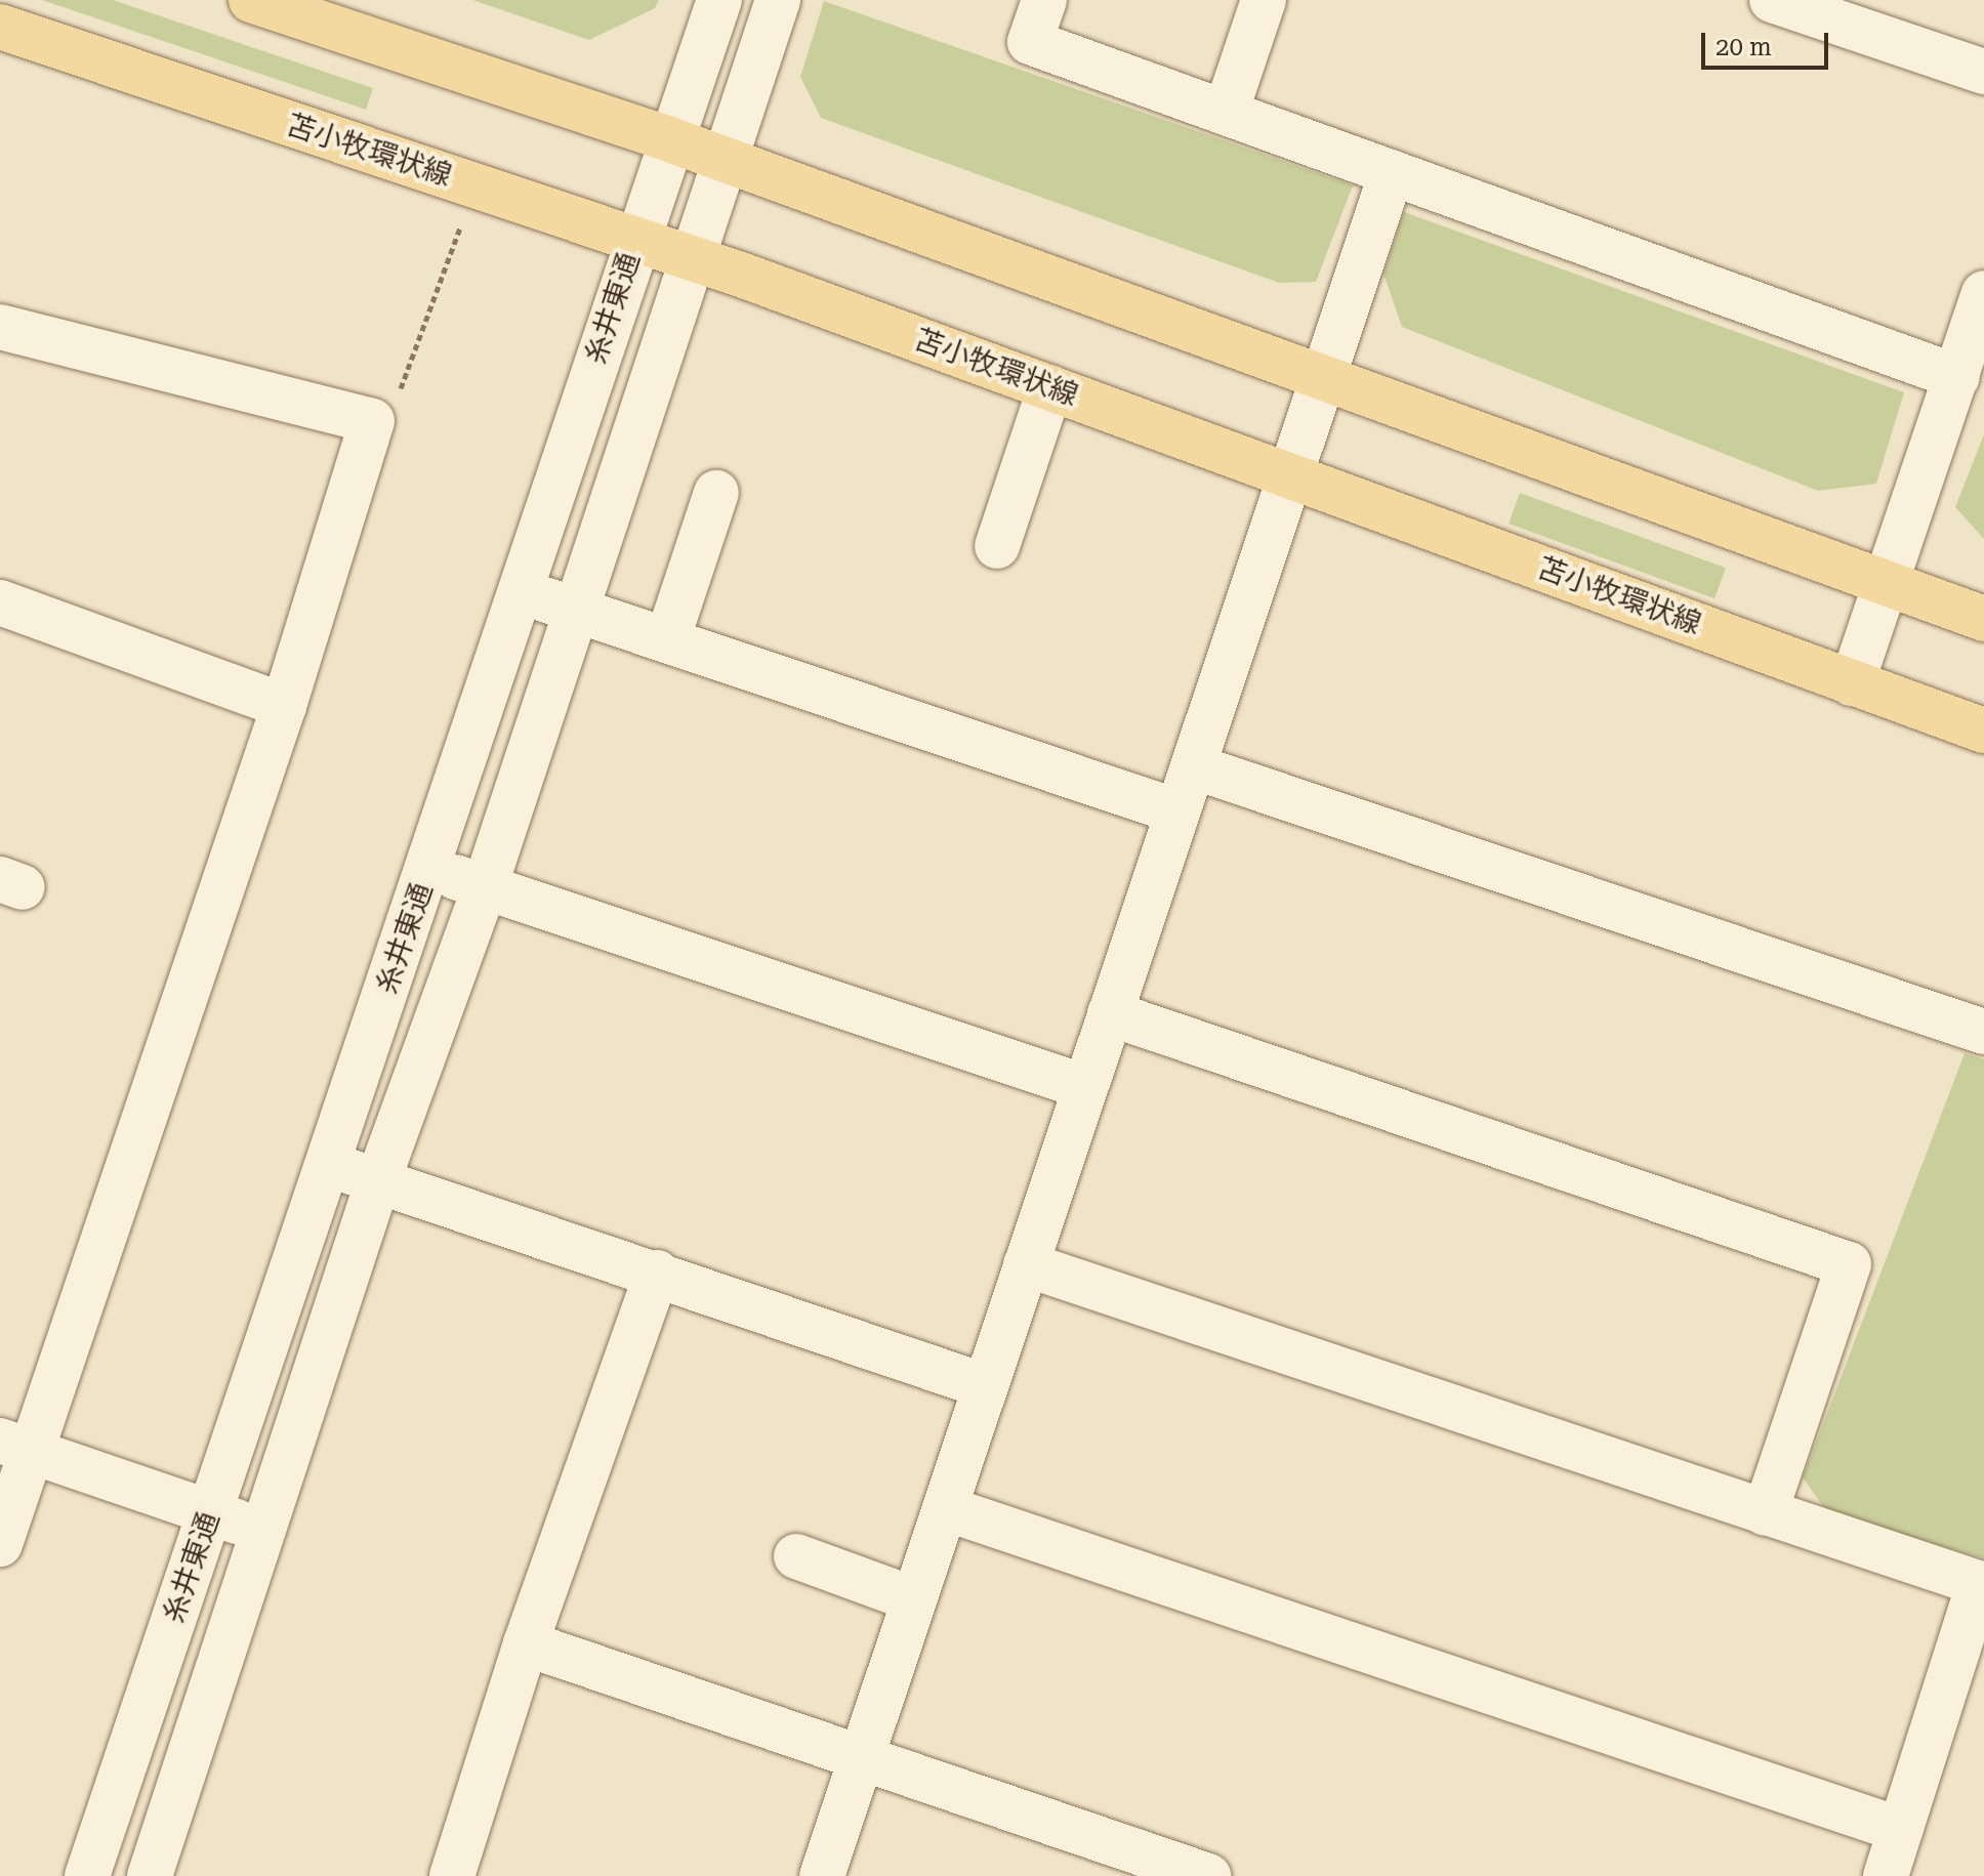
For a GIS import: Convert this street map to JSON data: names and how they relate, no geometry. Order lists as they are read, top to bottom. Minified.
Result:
{"streets":{"main road":["苫小牧環状線"],"street":["糸井東通"]},"crossings":[["苫小牧環状線","糸井東通"]],"scale_bar":"20 m"}
